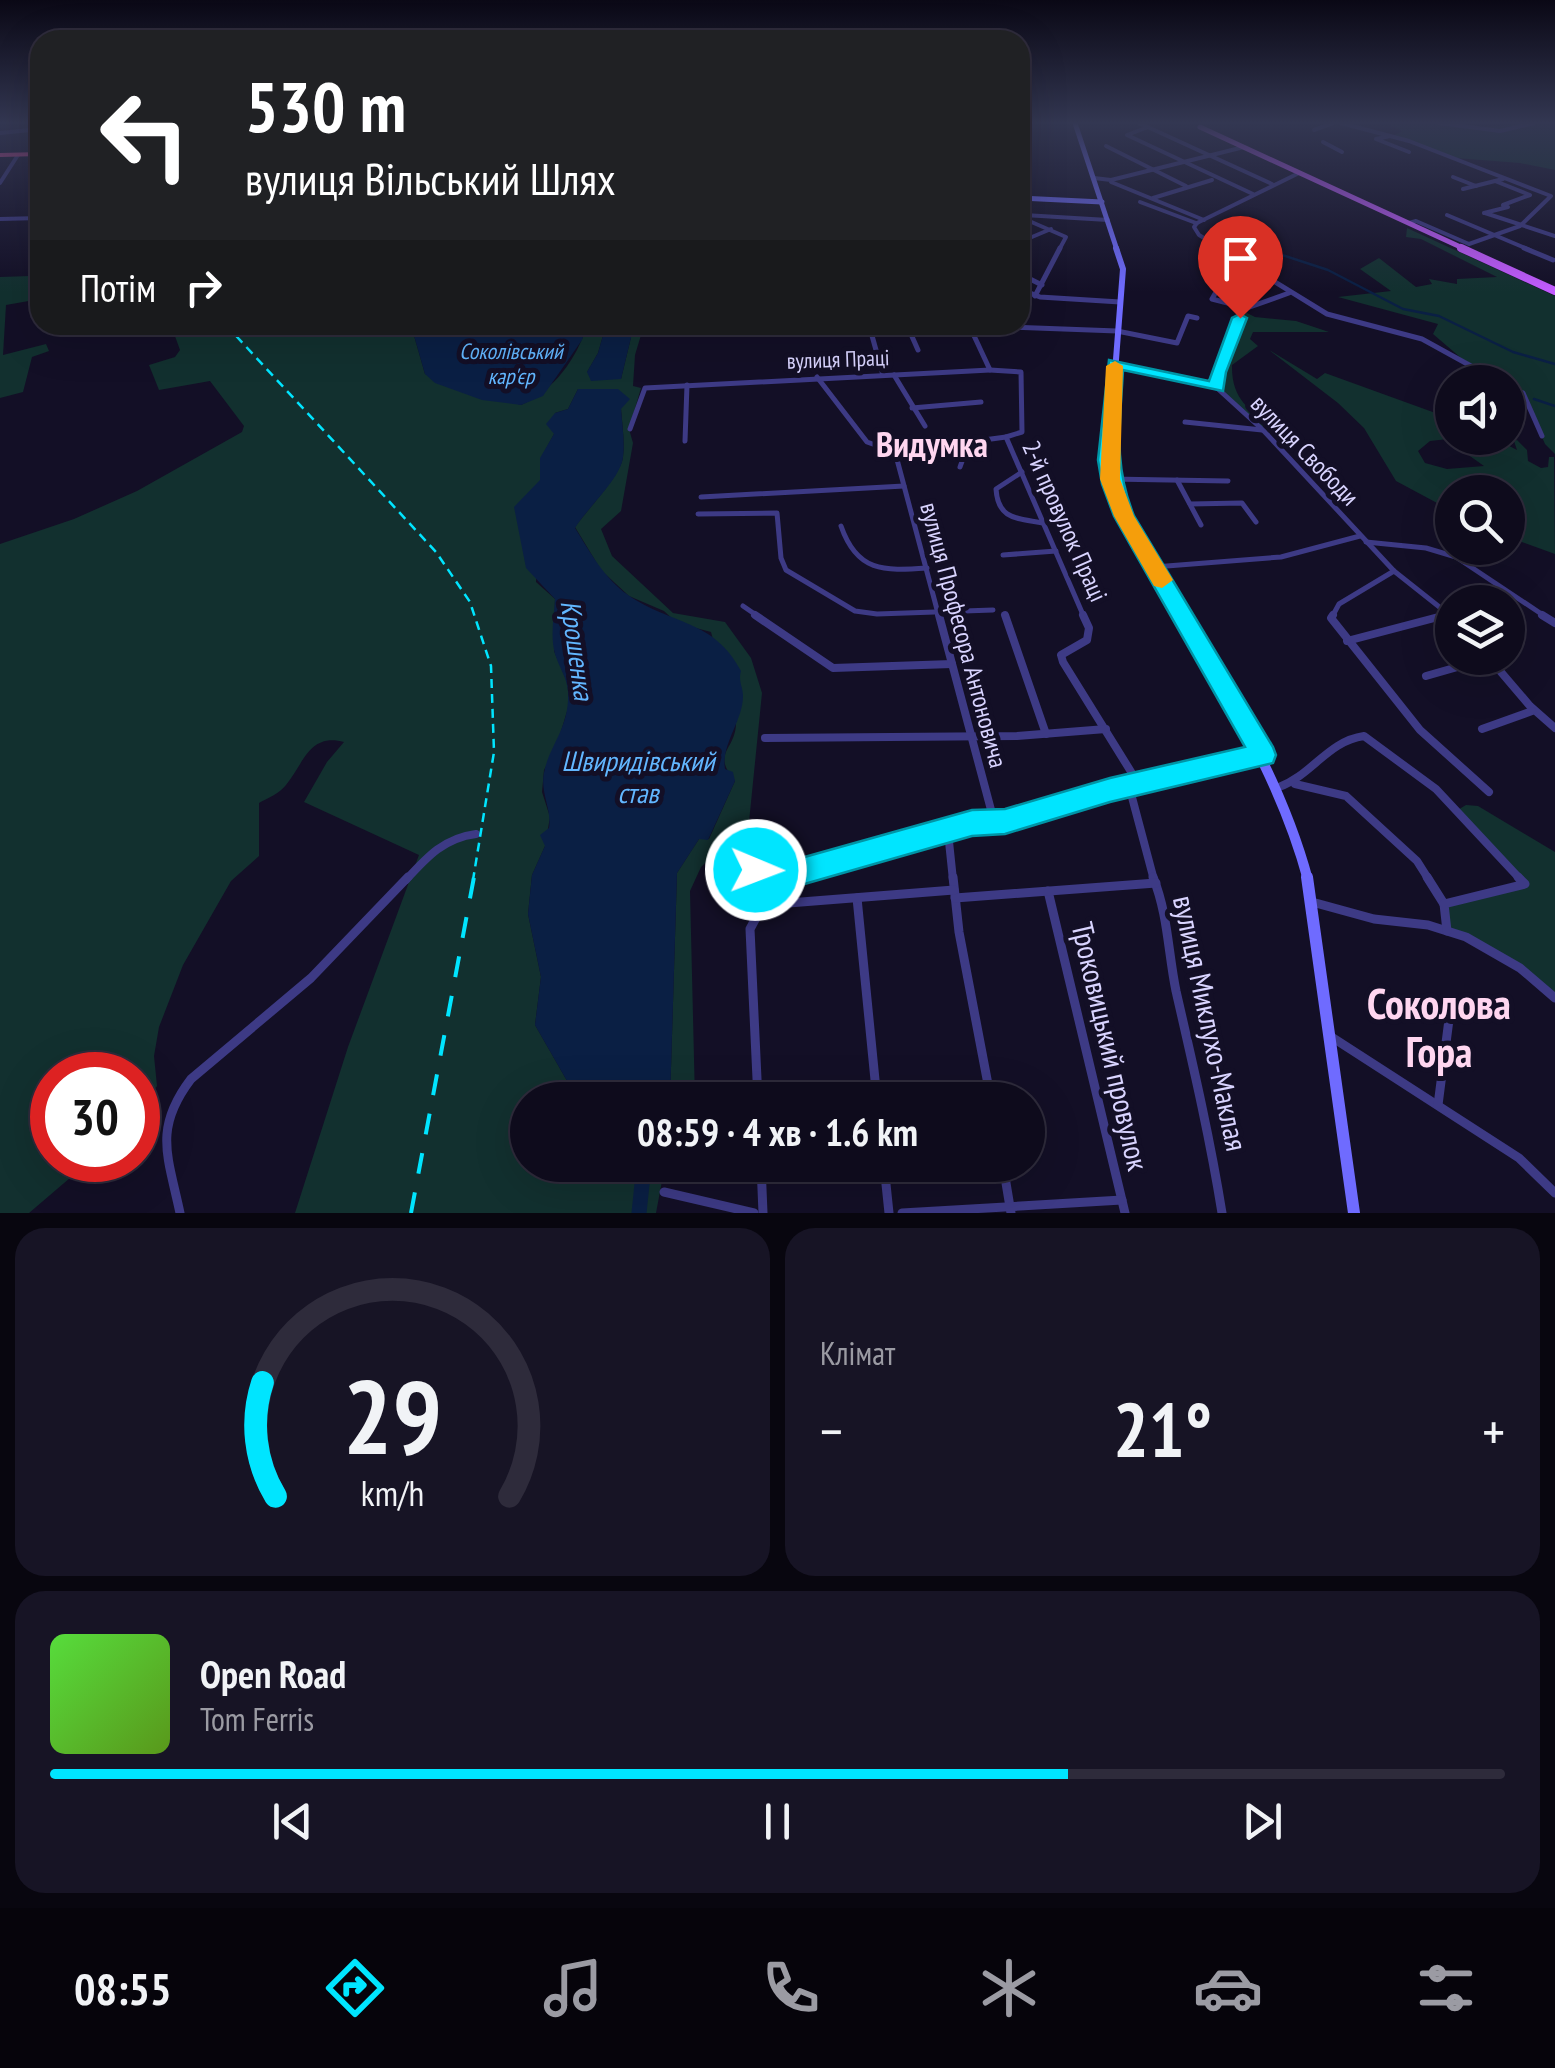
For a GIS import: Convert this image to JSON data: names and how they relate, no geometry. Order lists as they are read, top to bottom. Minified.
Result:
{"streets":{"street":["вулиця Праці","вулиця Свободи","2-й провулок Праці","вулиця Професора Антоновича","вулиця Миклухо-Маклая","Троковицький провулок"]},"crossings":[["вулиця Праці","2-й провулок Праці"],["вулиця Праці","вулиця Професора Антоновича"],["2-й провулок Праці","вулиця Миклухо-Маклая"]],"districts":["Видумка","Соколова Гора"],"water":["Соколівський кар'єр","Крошенка","Швиридівський став"],"page":{"turn":["530 m","вулиця Вільський Шлях"],"then":"Потім","limit":"30","trip":"08:59 · 4 хв · 1.6 km","tile":"Клімат","heat":["−","21°","+"],"song":["Open Road","Tom Ferris"],"tabs":"08:55","gauge":["29","km/h"]}}
